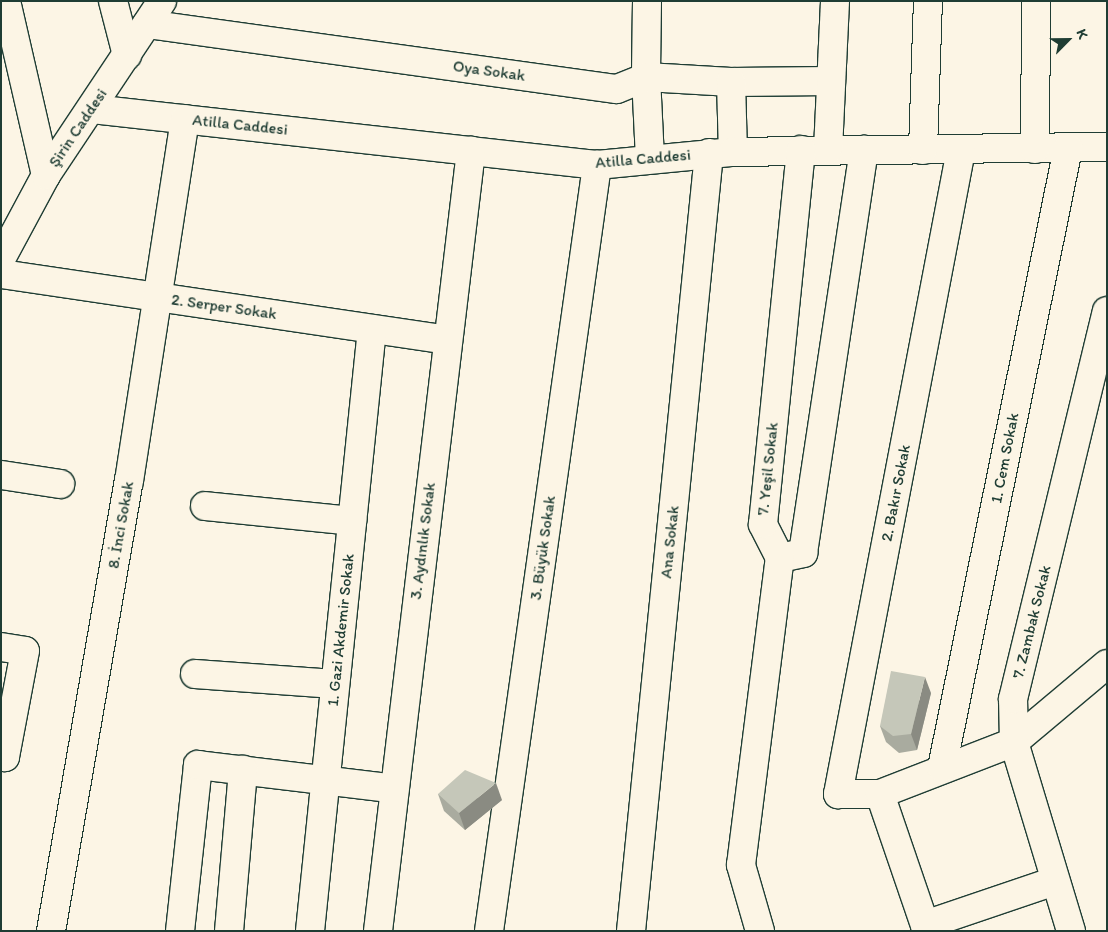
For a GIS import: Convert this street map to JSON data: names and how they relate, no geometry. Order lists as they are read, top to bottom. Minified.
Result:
{"streets":{"street":["Oya Sokak","Atilla Caddesi","Şirin Caddesi","2. Serper Sokak","1. Cem Sokak","7. Yeşil Sokak","2. Bakır Sokak","8. İnci Sokak","3. Aydınlık Sokak","Ana Sokak","3. Büyük Sokak","7. Zambak Sokak","1. Gazi Akdemir Sokak"]},"crossings":[["Oya Sokak","Şirin Caddesi"],["Oya Sokak","7. Yeşil Sokak"],["Oya Sokak","Ana Sokak"],["Atilla Caddesi","Şirin Caddesi"],["Atilla Caddesi","1. Cem Sokak"],["Atilla Caddesi","7. Yeşil Sokak"],["Atilla Caddesi","2. Bakır Sokak"],["Atilla Caddesi","8. İnci Sokak"],["Atilla Caddesi","3. Aydınlık Sokak"],["Atilla Caddesi","Ana Sokak"],["Atilla Caddesi","3. Büyük Sokak"],["2. Serper Sokak","8. İnci Sokak"],["2. Serper Sokak","3. Aydınlık Sokak"],["2. Serper Sokak","1. Gazi Akdemir Sokak"]],"north":"top right"}
